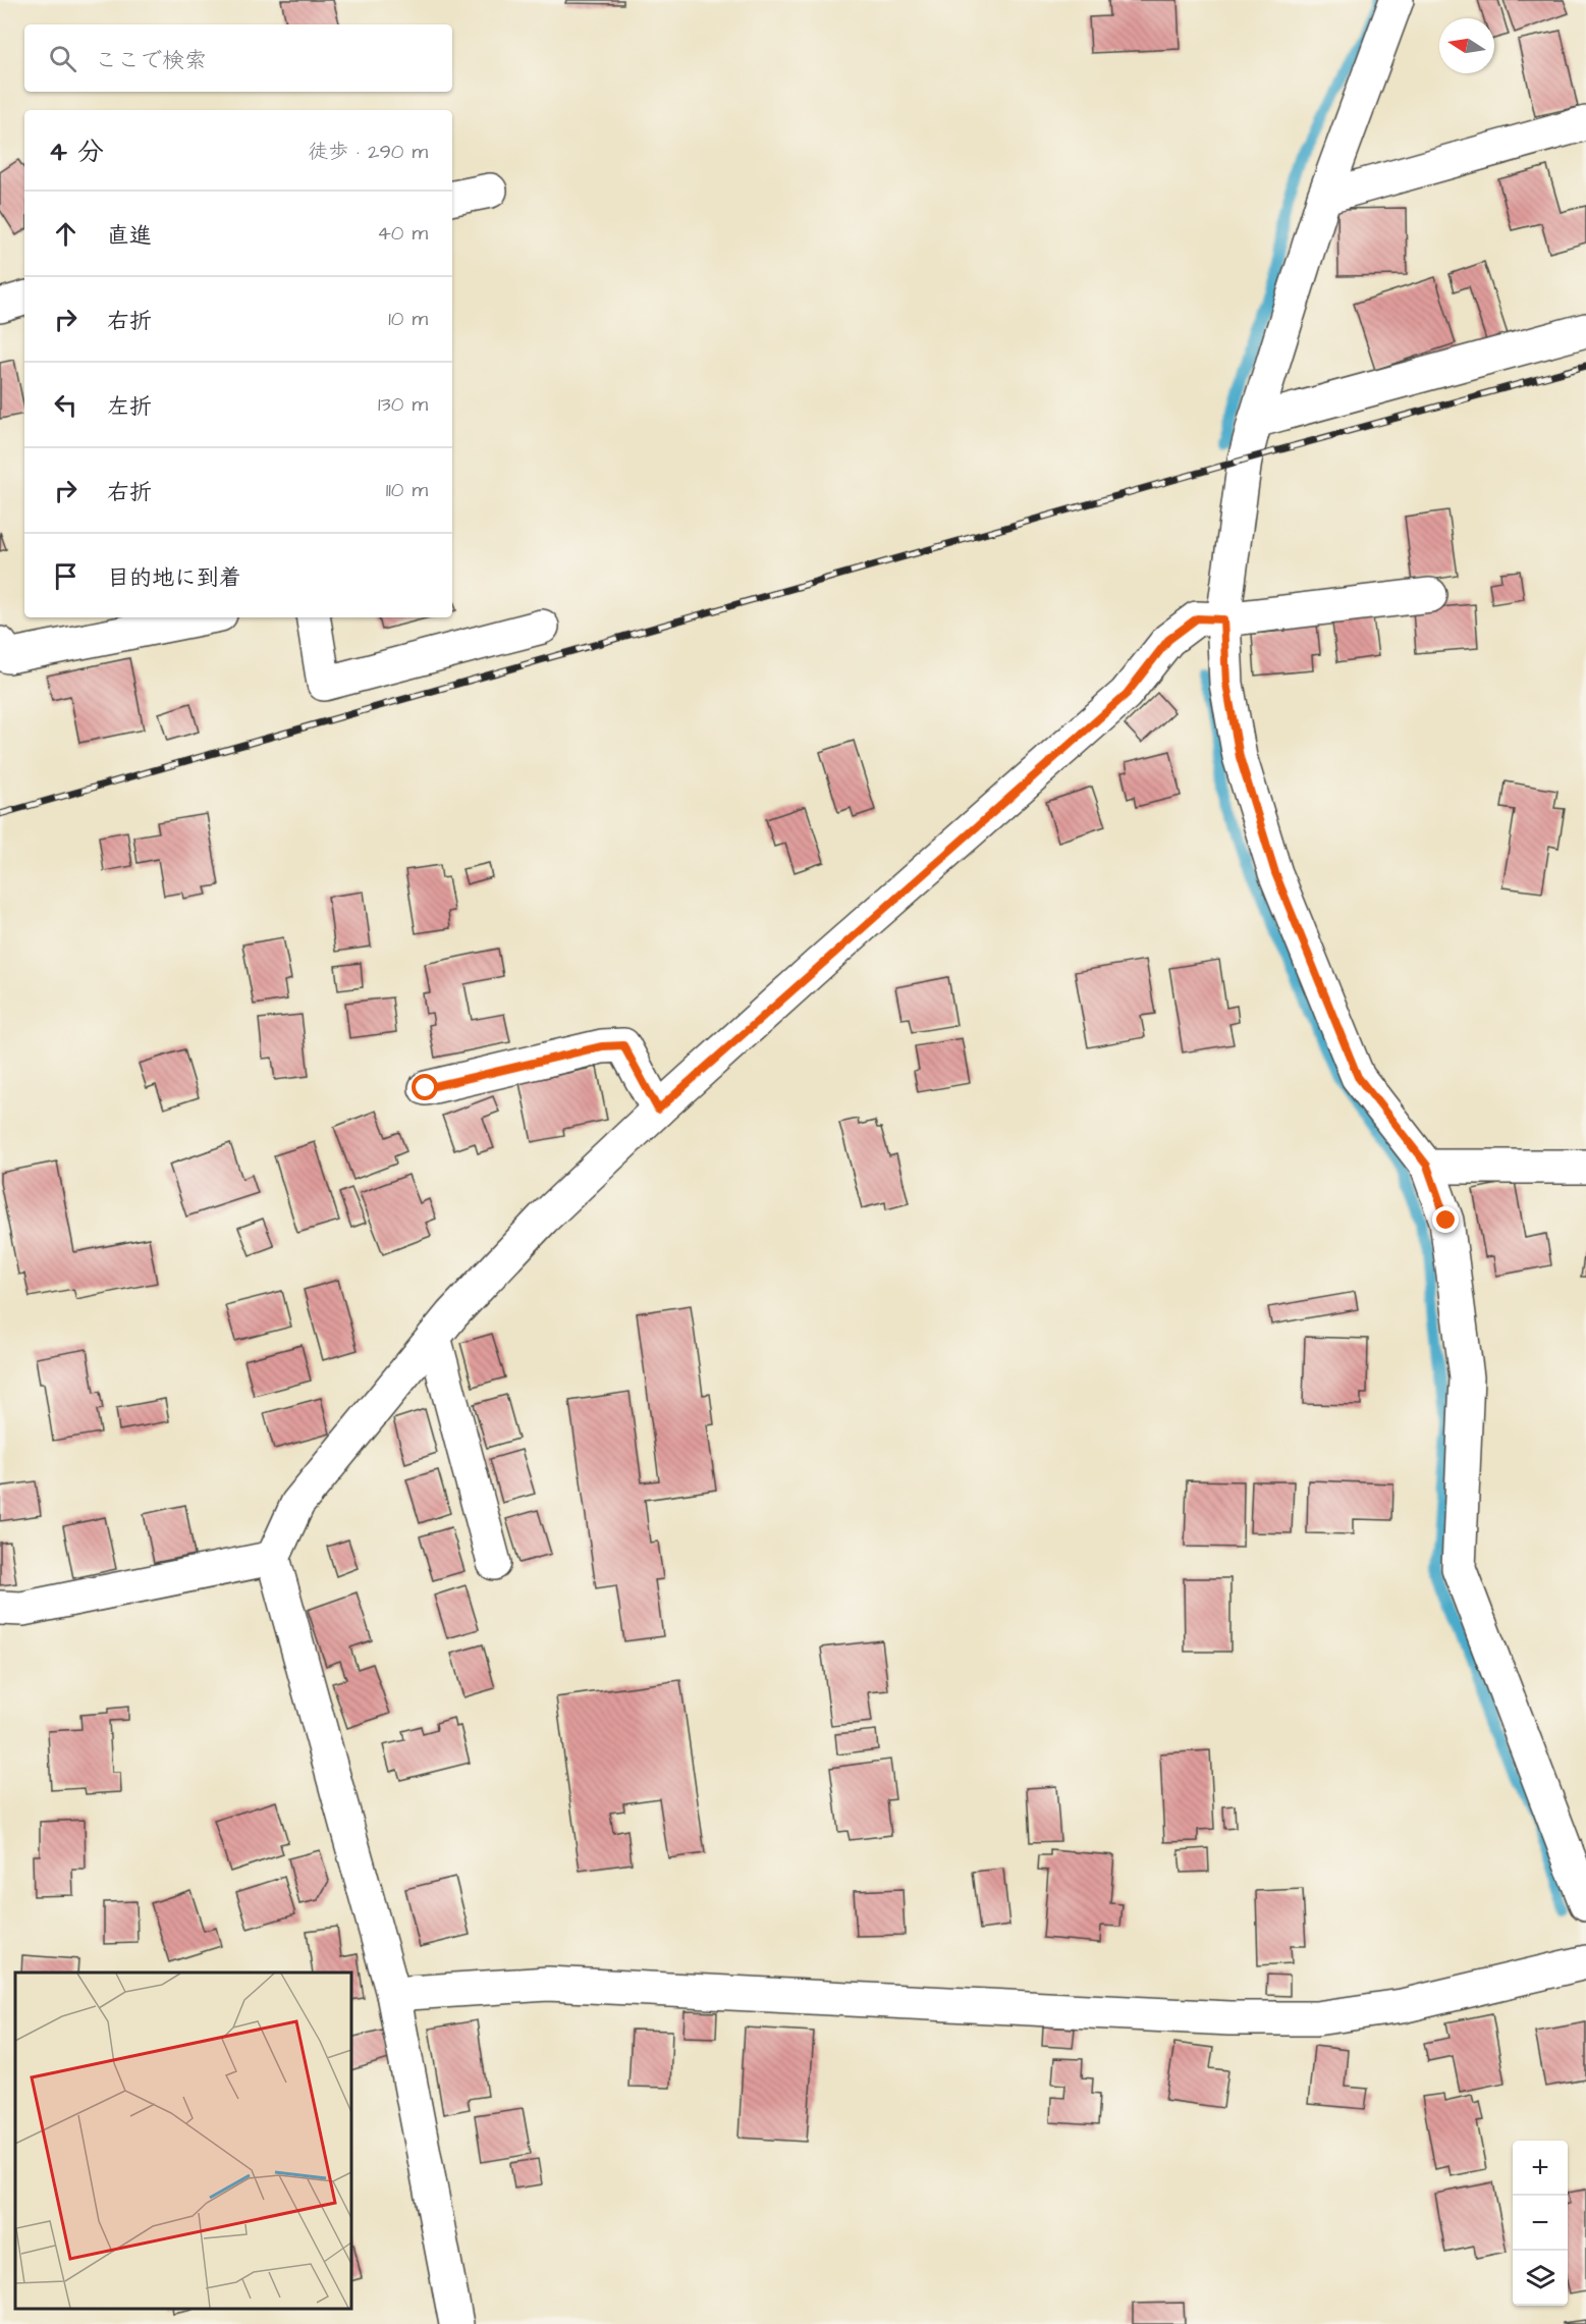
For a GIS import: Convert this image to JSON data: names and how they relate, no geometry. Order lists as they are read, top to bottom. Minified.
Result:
{"north":"left","page":{"search":"ここで検索","heading":["4 分","徒歩 · 290 m"],"list":[["直進","40 m"],["右折","10 m"],["左折","130 m"],["右折","110 m"],"目的地に到着"],"map_buttons":["+","−"]}}
